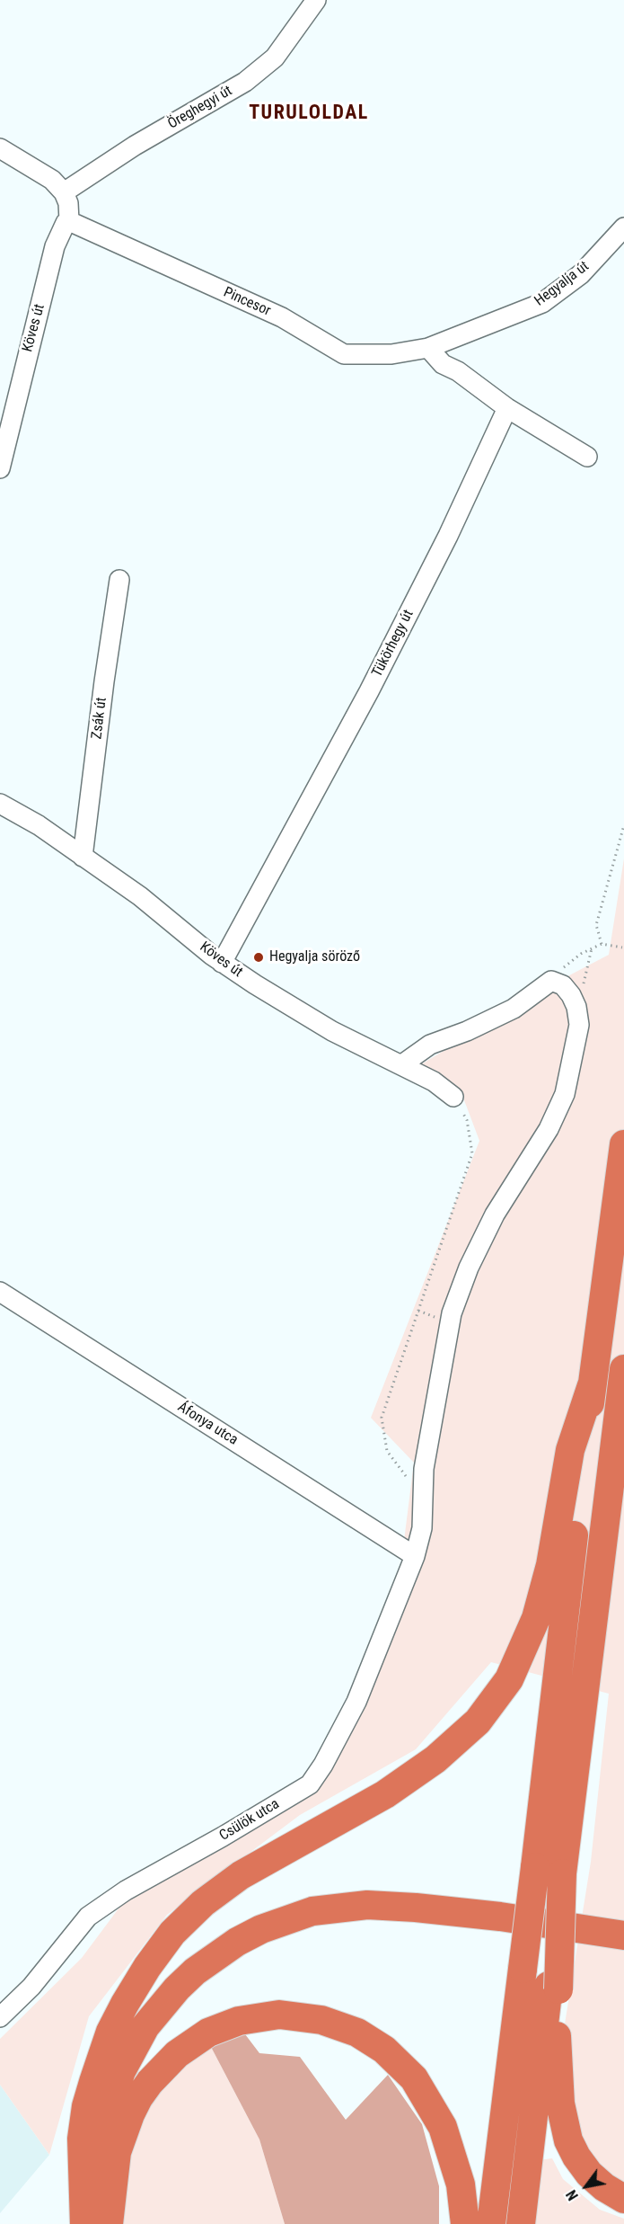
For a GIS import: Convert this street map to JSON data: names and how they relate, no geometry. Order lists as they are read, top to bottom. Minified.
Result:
{"streets":{"street":["Öreghegyi út","Hegyalja út","Pincesor","Köves út","Tükörhegy út","Zsák út","Áfonya utca","Csülök utca"]},"crossings":[["Hegyalja út","Pincesor"],["Pincesor","Köves út"],["Köves út","Tükörhegy út"],["Köves út","Zsák út"],["Áfonya utca","Csülök utca"]],"districts":["TURULOLDAL"],"places":["Hegyalja söröző"],"north":"bottom left"}
